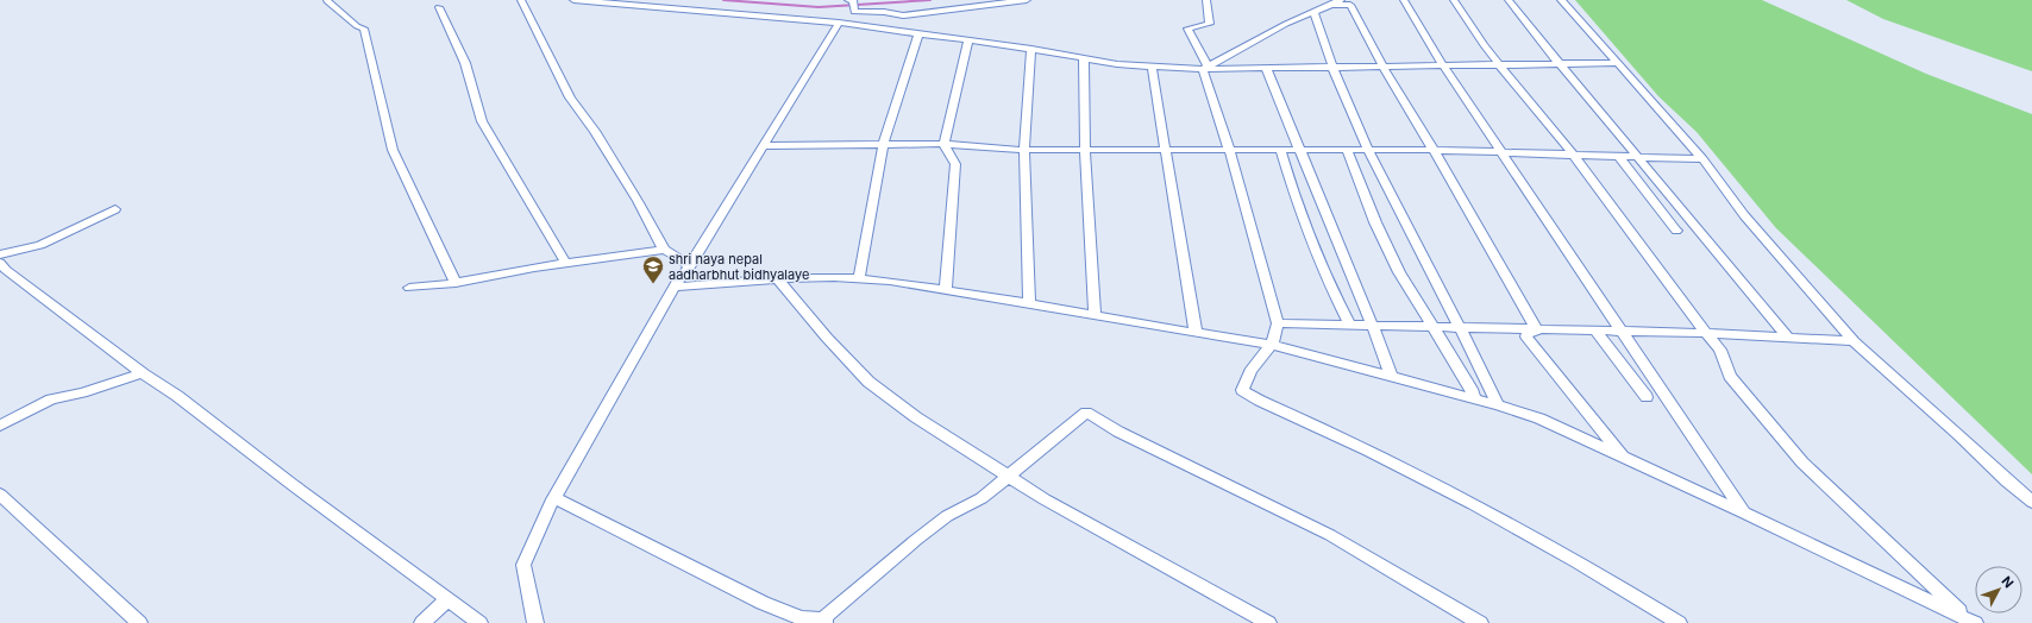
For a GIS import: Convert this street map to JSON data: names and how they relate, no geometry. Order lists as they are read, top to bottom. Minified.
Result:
{"places":{"school or university":["shri naya nepal aadharbhut bidhyalaye"]},"north":"top right"}
